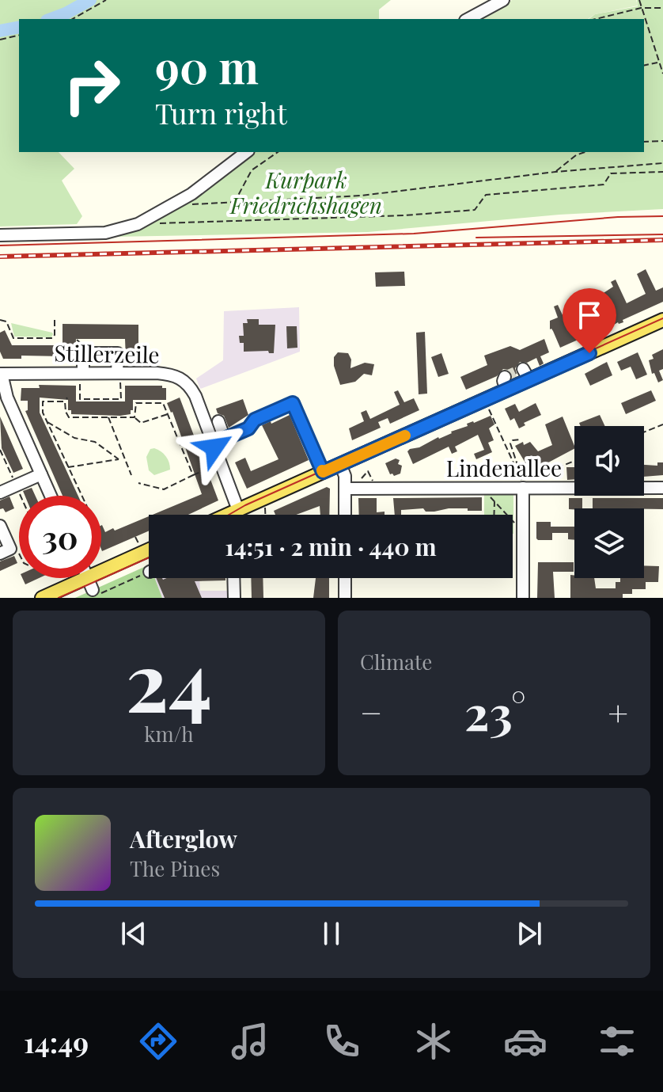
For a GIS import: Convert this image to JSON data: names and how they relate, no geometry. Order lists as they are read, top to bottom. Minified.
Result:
{"streets":{"street":["Stillerzeile","Lindenallee"]},"parks":["Kurpark Friedrichshagen"],"page":{"turn":["90 m","Turn right"],"limit":"30","trip":"14:51 · 2 min · 440 m","tile":[["24","km/h"],"Climate"],"heat":["−","23°","+"],"song":["Afterglow","The Pines"],"tabs":"14:49"}}
